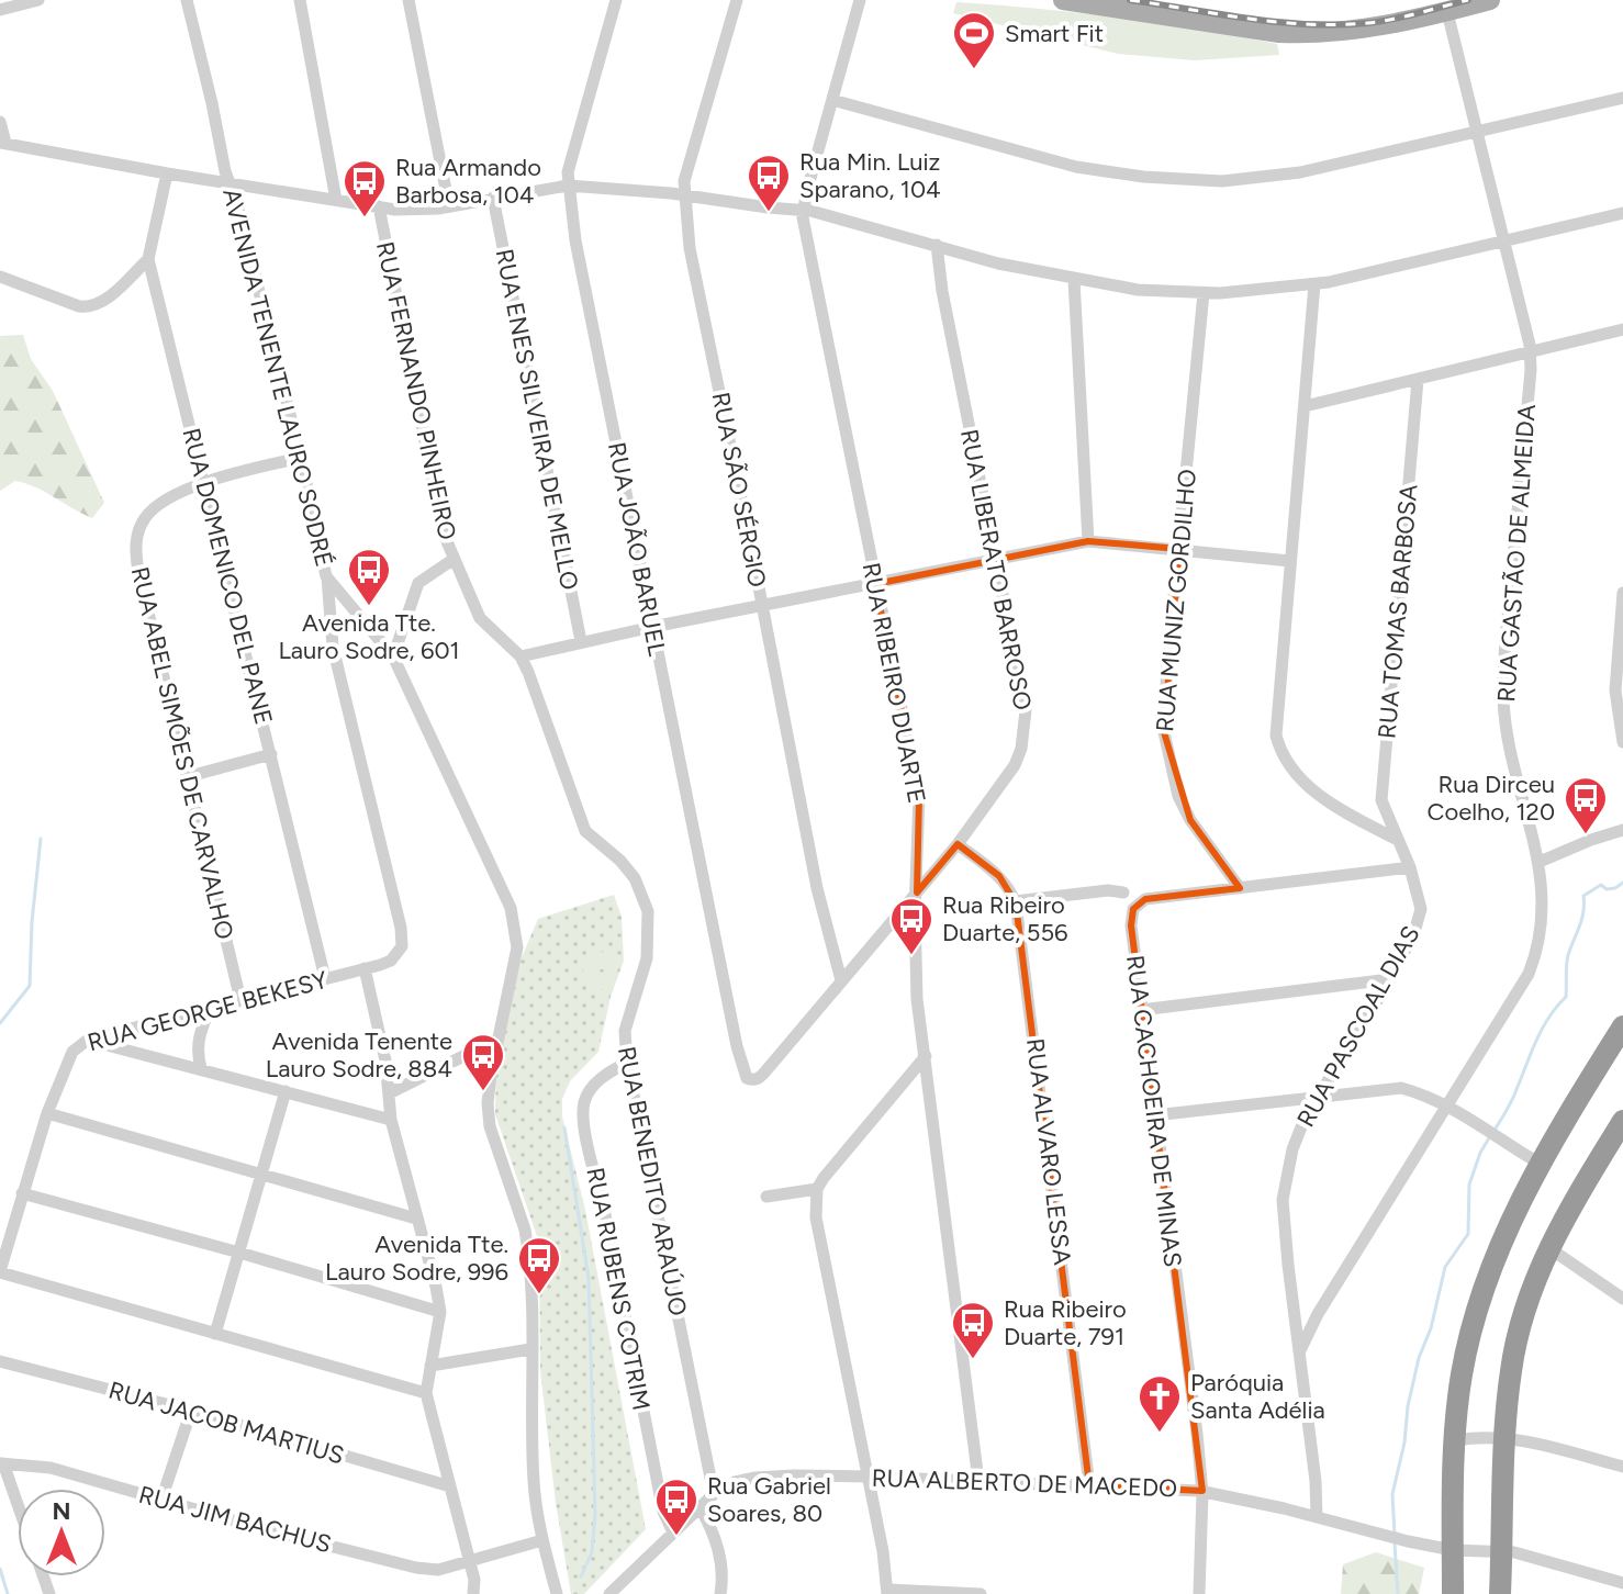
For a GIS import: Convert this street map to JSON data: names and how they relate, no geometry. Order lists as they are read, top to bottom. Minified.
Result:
{"streets":{"street":["AVENIDA TENENTE LAURO SODRÉ","RUA FERNANDO PINHEIRO","RUA ENES SILVEIRA DE MELLO","RUA SÃO SÉRGIO","RUA JOÃO BARUEL","RUA GASTÃO DE ALMEIDA","RUA LIBERATO BARROSO","RUA DOMENICO DEL PANE","RUA MUNIZ GORDILHO","RUA TOMAS BARBOSA","RUA RIBEIRO DUARTE","RUA ABEL SIMÕES DE CARVALHO","RUA GEORGE BEKESY","RUA PASCOAL DIAS","RUA CACHOEIRA DE MINAS","RUA ALVARO LESSA","RUA BENEDITO ARAÚJO","RUA RUBENS COTRIM","RUA JACOB MARTIUS","RUA ALBERTO DE MACEDO","RUA JIM BACHUS"]},"crossings":[["AVENIDA TENENTE LAURO SODRÉ","RUA FERNANDO PINHEIRO"],["AVENIDA TENENTE LAURO SODRÉ","RUA ABEL SIMÕES DE CARVALHO"],["AVENIDA TENENTE LAURO SODRÉ","RUA GEORGE BEKESY"],["AVENIDA TENENTE LAURO SODRÉ","RUA JIM BACHUS"],["RUA FERNANDO PINHEIRO","RUA BENEDITO ARAÚJO"],["RUA SÃO SÉRGIO","RUA LIBERATO BARROSO"],["RUA JOÃO BARUEL","RUA LIBERATO BARROSO"],["RUA GASTÃO DE ALMEIDA","RUA PASCOAL DIAS"],["RUA LIBERATO BARROSO","RUA RIBEIRO DUARTE"],["RUA DOMENICO DEL PANE","RUA ABEL SIMÕES DE CARVALHO"],["RUA DOMENICO DEL PANE","RUA GEORGE BEKESY"],["RUA MUNIZ GORDILHO","RUA CACHOEIRA DE MINAS"],["RUA TOMAS BARBOSA","RUA PASCOAL DIAS"],["RUA RIBEIRO DUARTE","RUA ALBERTO DE MACEDO"],["RUA ABEL SIMÕES DE CARVALHO","RUA GEORGE BEKESY"],["RUA PASCOAL DIAS","RUA CACHOEIRA DE MINAS"],["RUA PASCOAL DIAS","RUA ALBERTO DE MACEDO"],["RUA CACHOEIRA DE MINAS","RUA ALBERTO DE MACEDO"],["RUA ALVARO LESSA","RUA ALBERTO DE MACEDO"],["RUA BENEDITO ARAÚJO","RUA RUBENS COTRIM"],["RUA BENEDITO ARAÚJO","RUA ALBERTO DE MACEDO"],["RUA RUBENS COTRIM","RUA ALBERTO DE MACEDO"]],"places":{"sports":["Smart Fit"],"bus stop":["Rua Min. Luiz Sparano, 104","Rua Armando Barbosa, 104","Avenida Tte. Lauro Sodre, 601","Rua Dirceu Coelho, 120","Rua Ribeiro Duarte, 556","Avenida Tenente Lauro Sodre, 884","Avenida Tte. Lauro Sodre, 996","Rua Ribeiro Duarte, 791","Rua Gabriel Soares, 80"],"church":["Paróquia Santa Adélia"]},"north":"top"}
